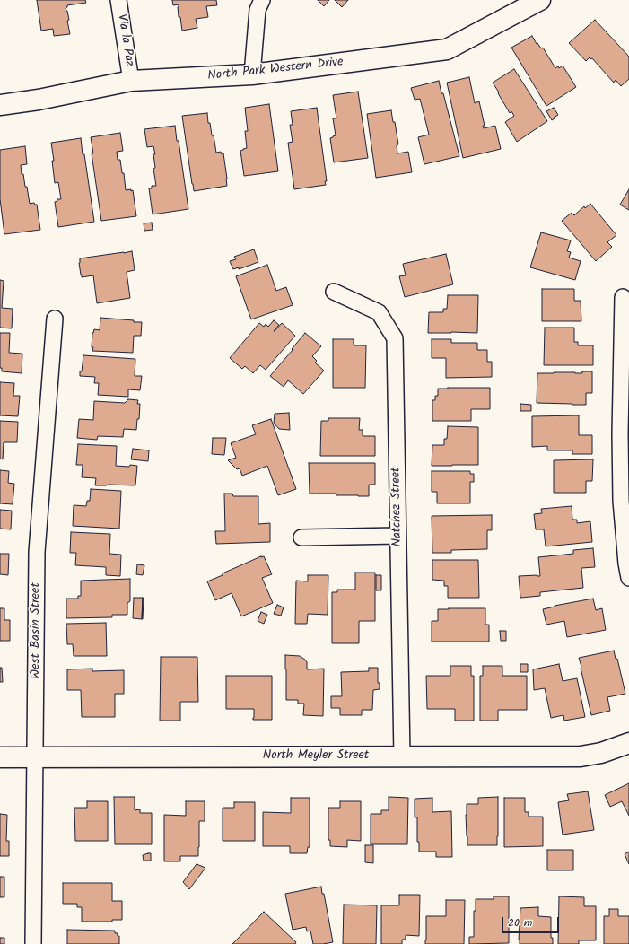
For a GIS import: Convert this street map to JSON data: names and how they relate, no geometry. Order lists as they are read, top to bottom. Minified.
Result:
{"streets":{"street":["Via la Paz","North Park Western Drive","Natchez Street","West Basin Street","North Meyler Street"]},"crossings":[["Via la Paz","North Park Western Drive"],["Natchez Street","North Meyler Street"],["West Basin Street","North Meyler Street"]],"scale_bar":"20 m"}
